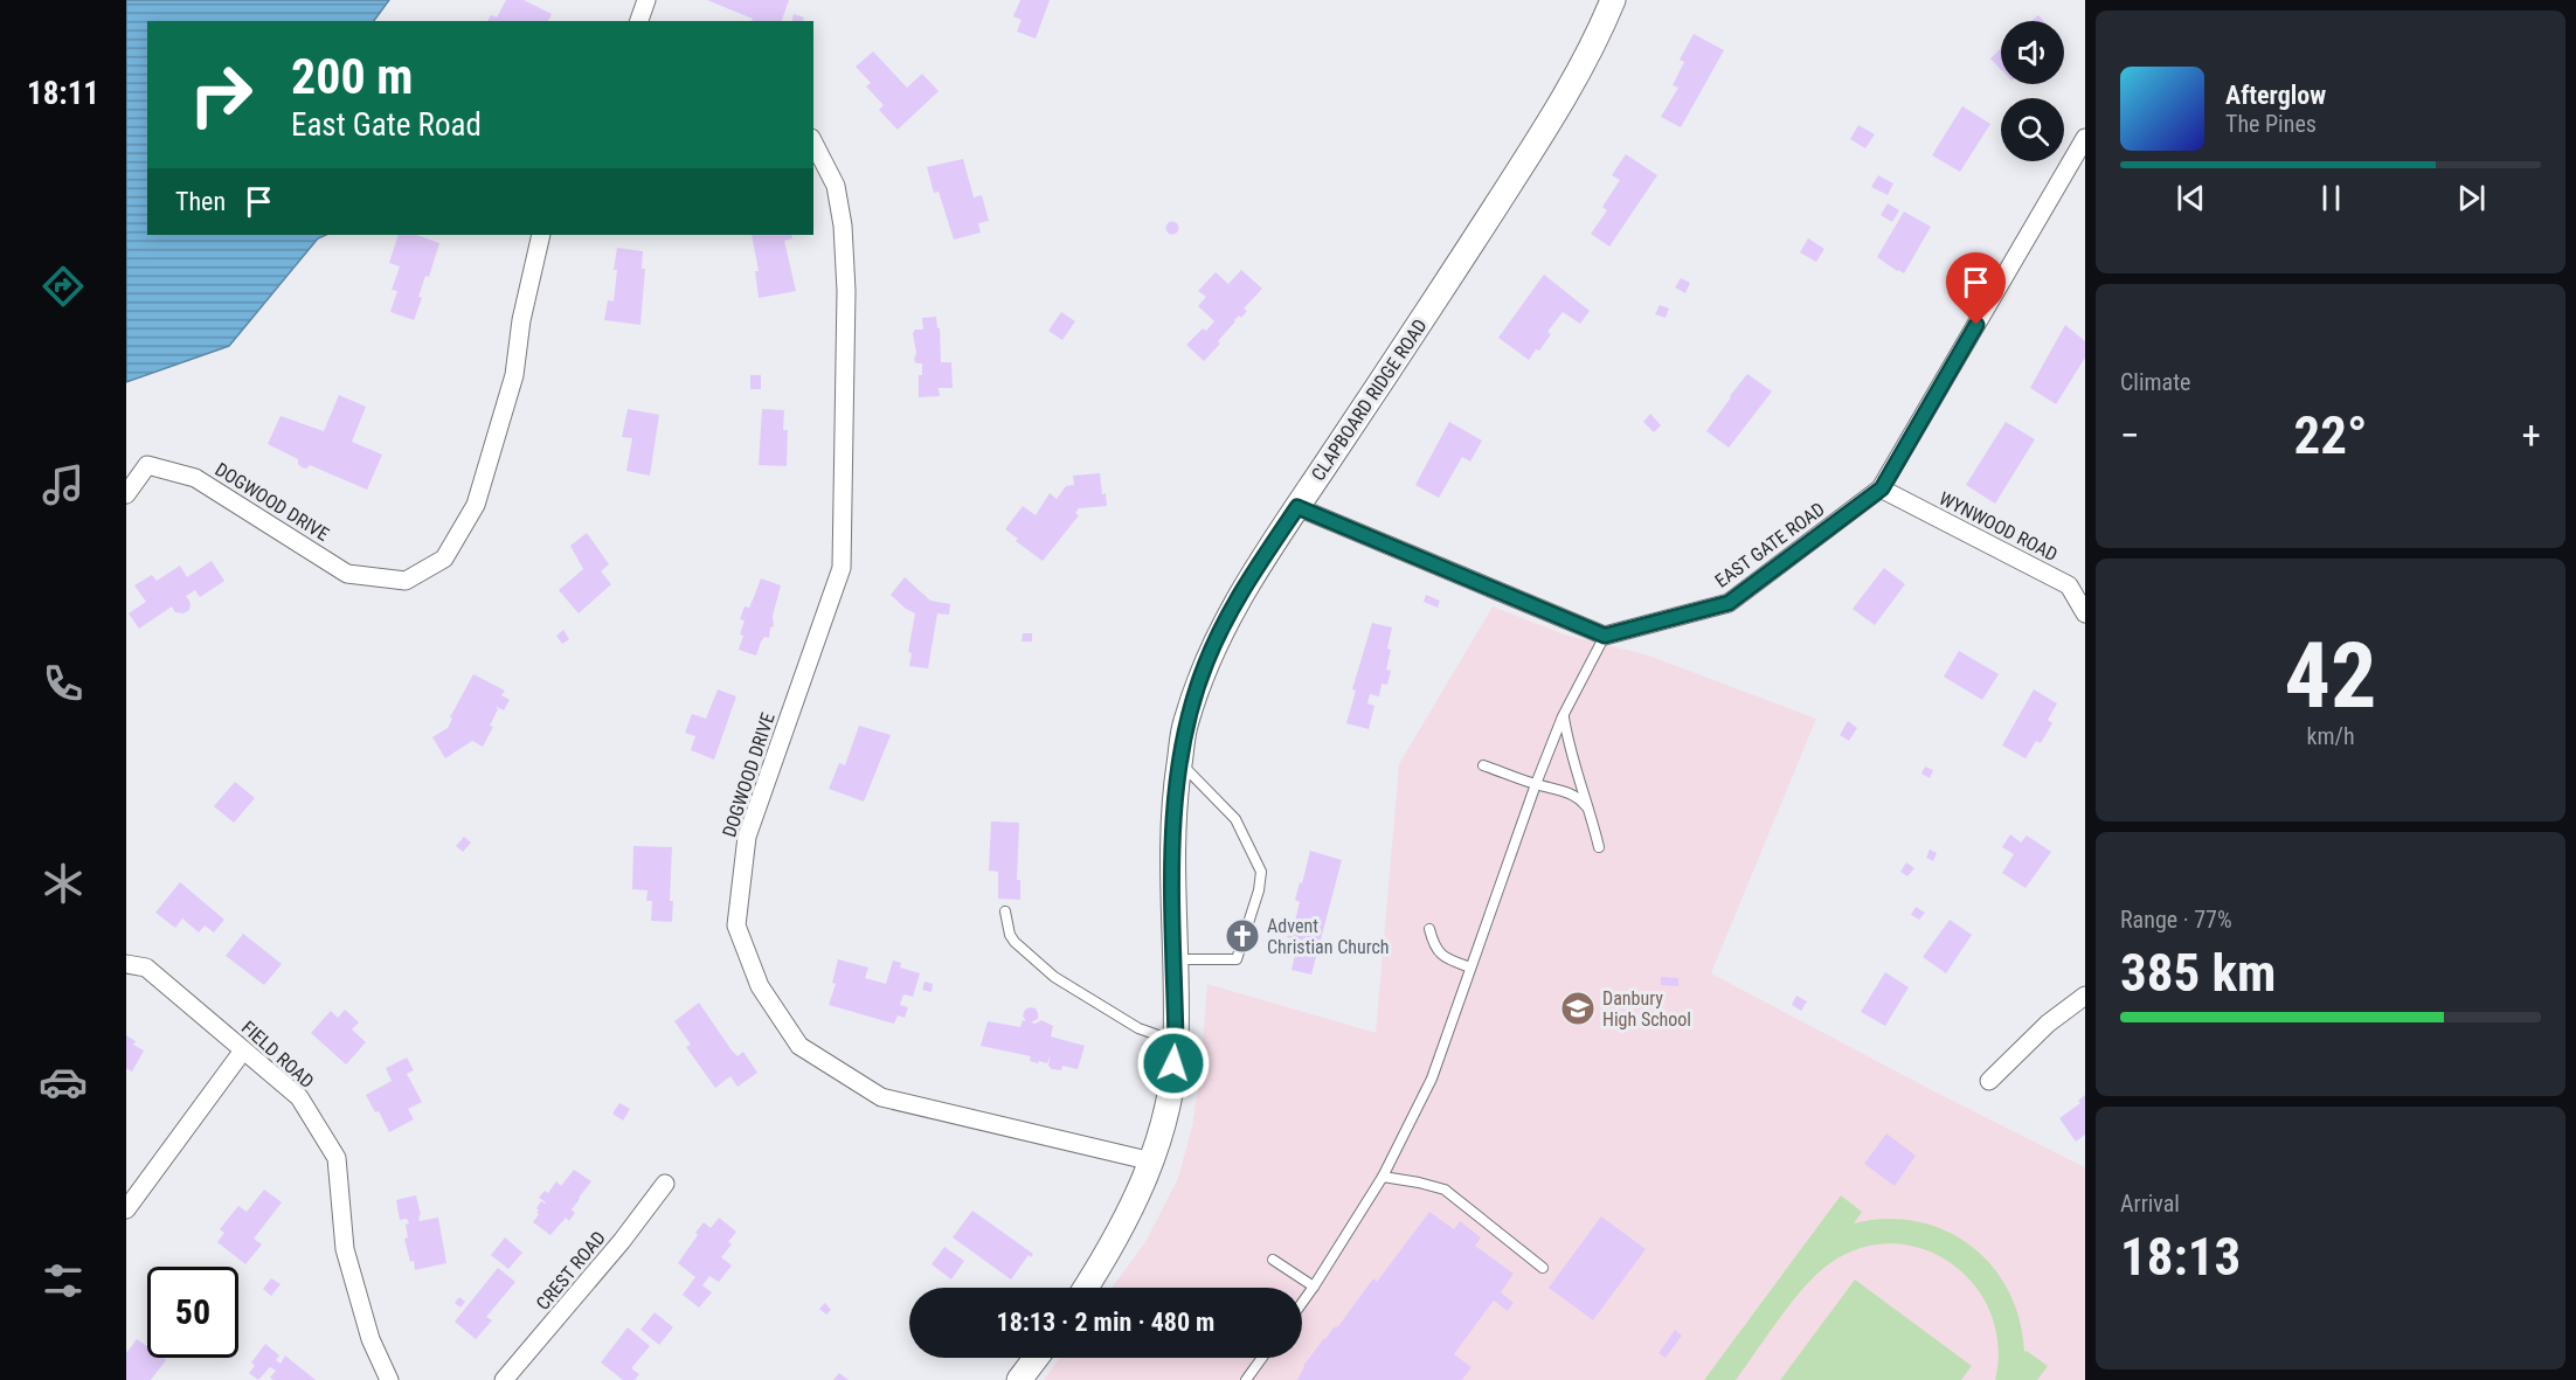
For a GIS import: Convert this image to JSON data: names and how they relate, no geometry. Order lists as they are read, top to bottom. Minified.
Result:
{"streets":{"main road":["CLAPBOARD RIDGE ROAD"],"street":["DOGWOOD DRIVE","WYNWOOD ROAD","EAST GATE ROAD","FIELD ROAD","CREST ROAD"]},"crossings":[["CLAPBOARD RIDGE ROAD","DOGWOOD DRIVE"],["WYNWOOD ROAD","EAST GATE ROAD"]],"places":{"church":["Advent Christian Church"],"school or university":["Danbury High School"]},"page":{"tabs":"18:11","turn":["200 m","East Gate Road"],"song":["Afterglow","The Pines"],"then":"Then","tile":["Climate",["42","km/h"],["Range · 77%","385 km"],["Arrival","18:13"]],"heat":["−","22°","+"],"limit":"50","trip":"18:13 · 2 min · 480 m"}}
